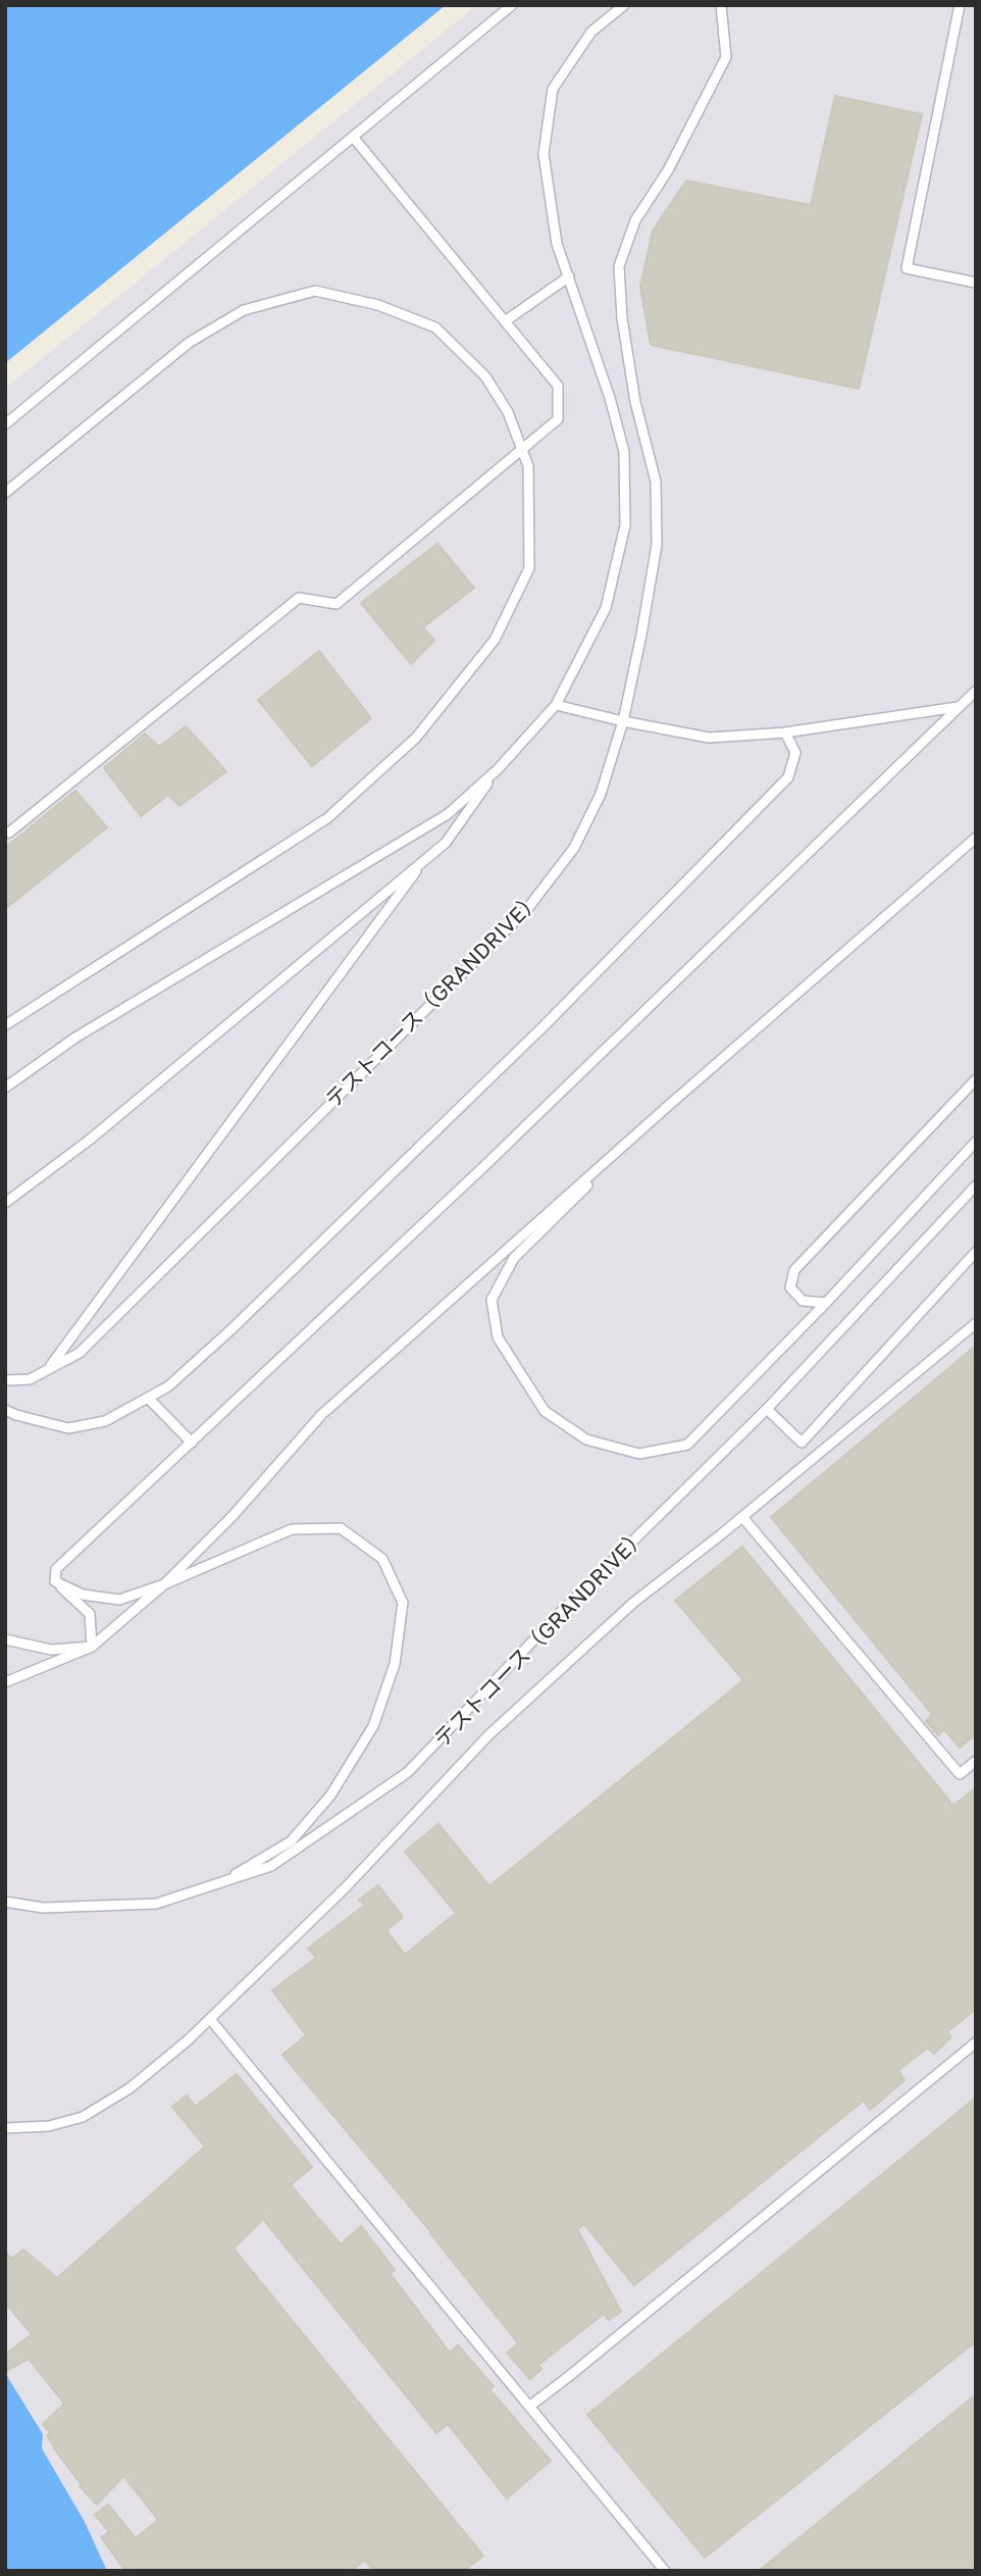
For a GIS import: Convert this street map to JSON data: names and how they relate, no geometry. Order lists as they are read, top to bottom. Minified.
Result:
{"streets":{"lane":["テストコース（GRANDRIVE）"]}}
